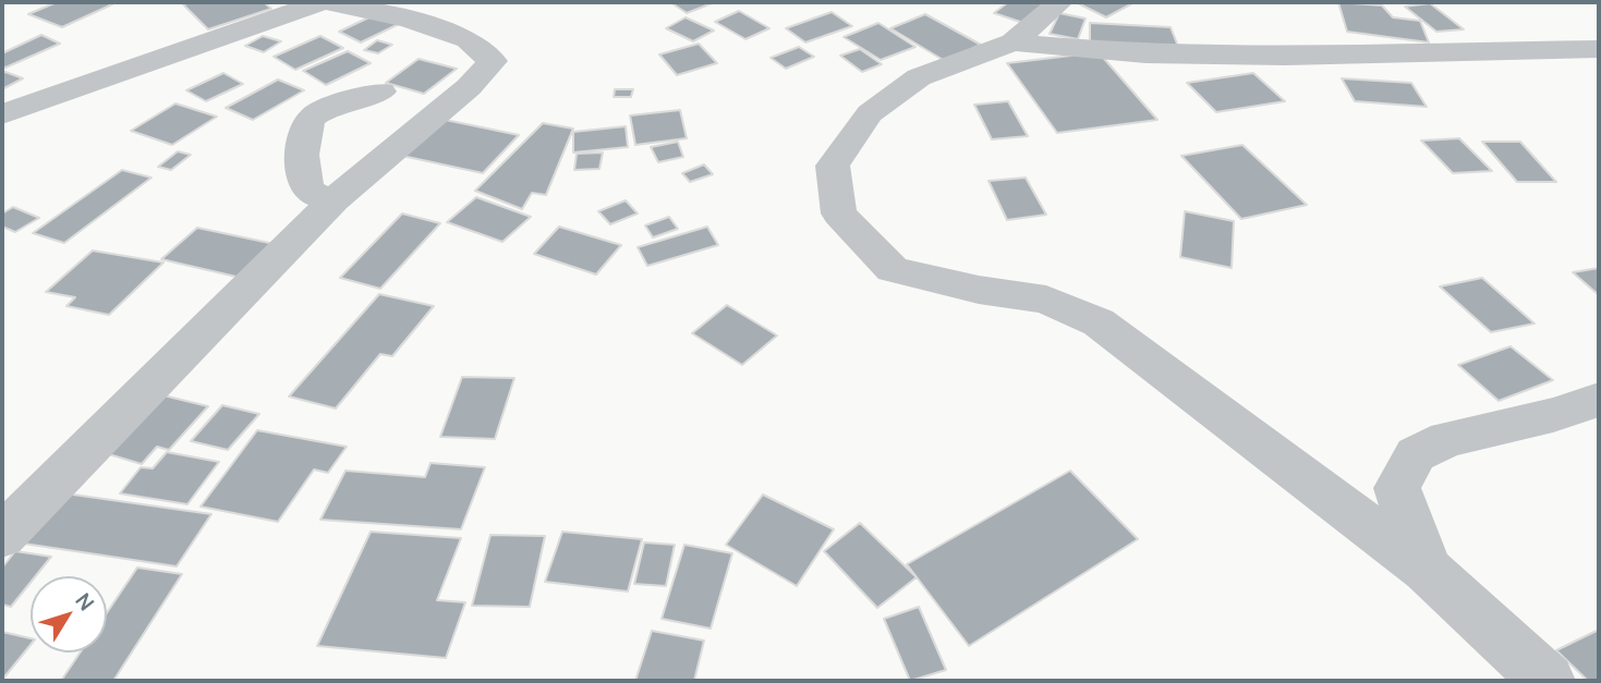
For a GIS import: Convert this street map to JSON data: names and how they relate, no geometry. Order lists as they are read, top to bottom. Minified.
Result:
{"north":"top right"}
